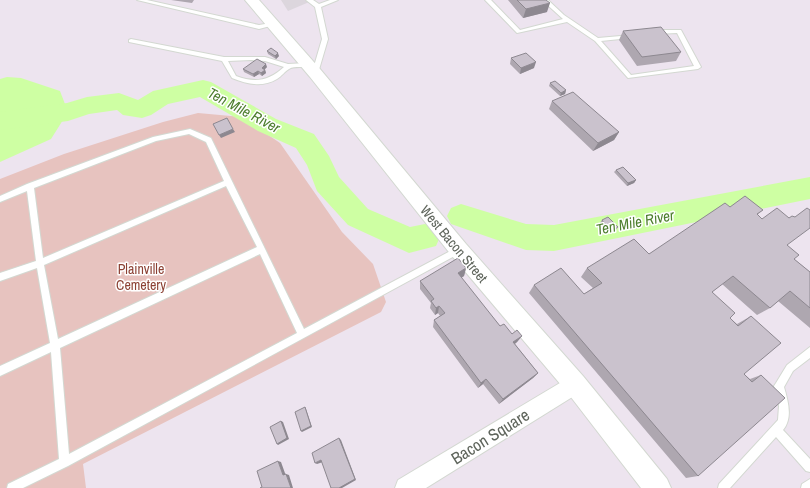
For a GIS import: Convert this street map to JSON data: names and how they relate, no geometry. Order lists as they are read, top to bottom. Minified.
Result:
{"streets":{"street":["West Bacon Street","Bacon Square"]},"crossings":[["West Bacon Street","Bacon Square"]],"water":["Ten Mile River"],"parks":["Plainville Cemetery"]}
